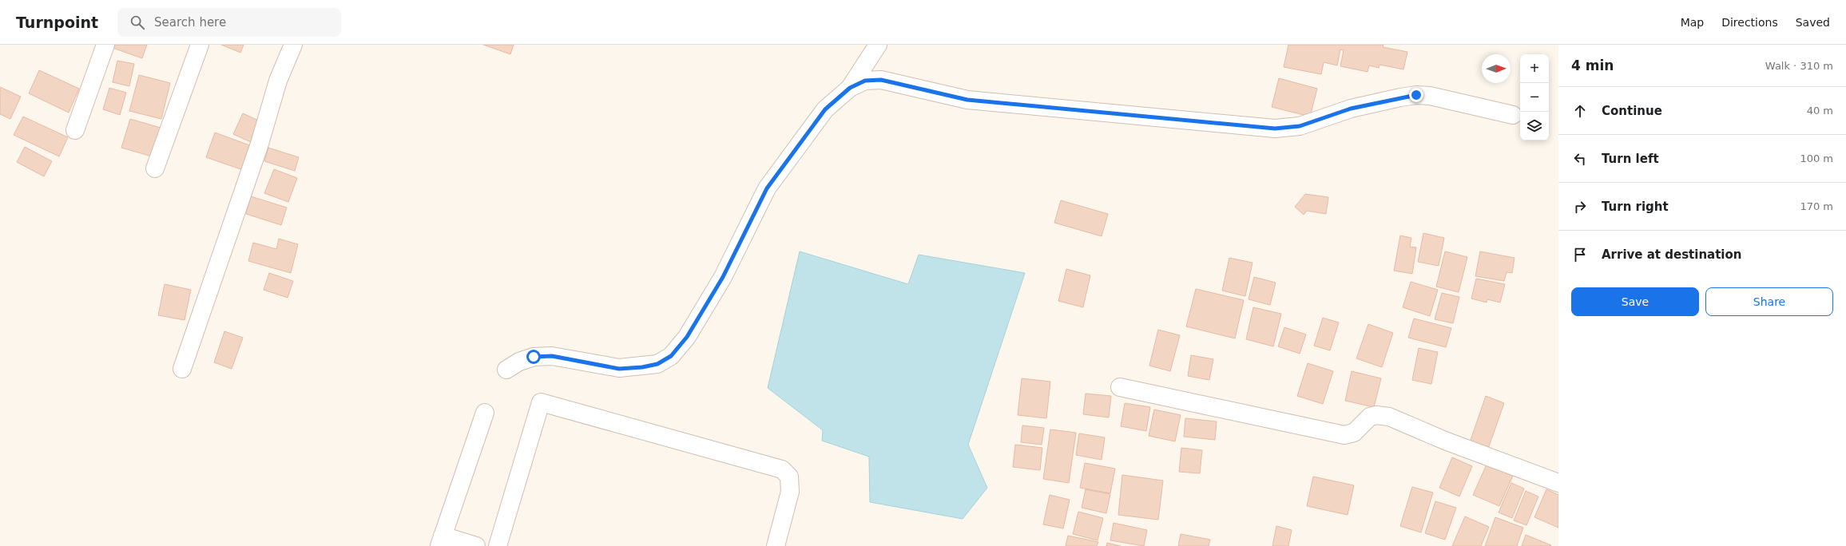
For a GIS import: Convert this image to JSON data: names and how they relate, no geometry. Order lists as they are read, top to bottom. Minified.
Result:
{"north":"right","page":{"header":"Turnpoint","search":"Search here","nav":["Map","Directions","Saved"],"heading":["4 min","Walk · 310 m"],"map_buttons":["+","−"],"list":[["Continue","40 m"],["Turn left","100 m"],["Turn right","170 m"],"Arrive at destination"],"buttons":["Save","Share"]}}
